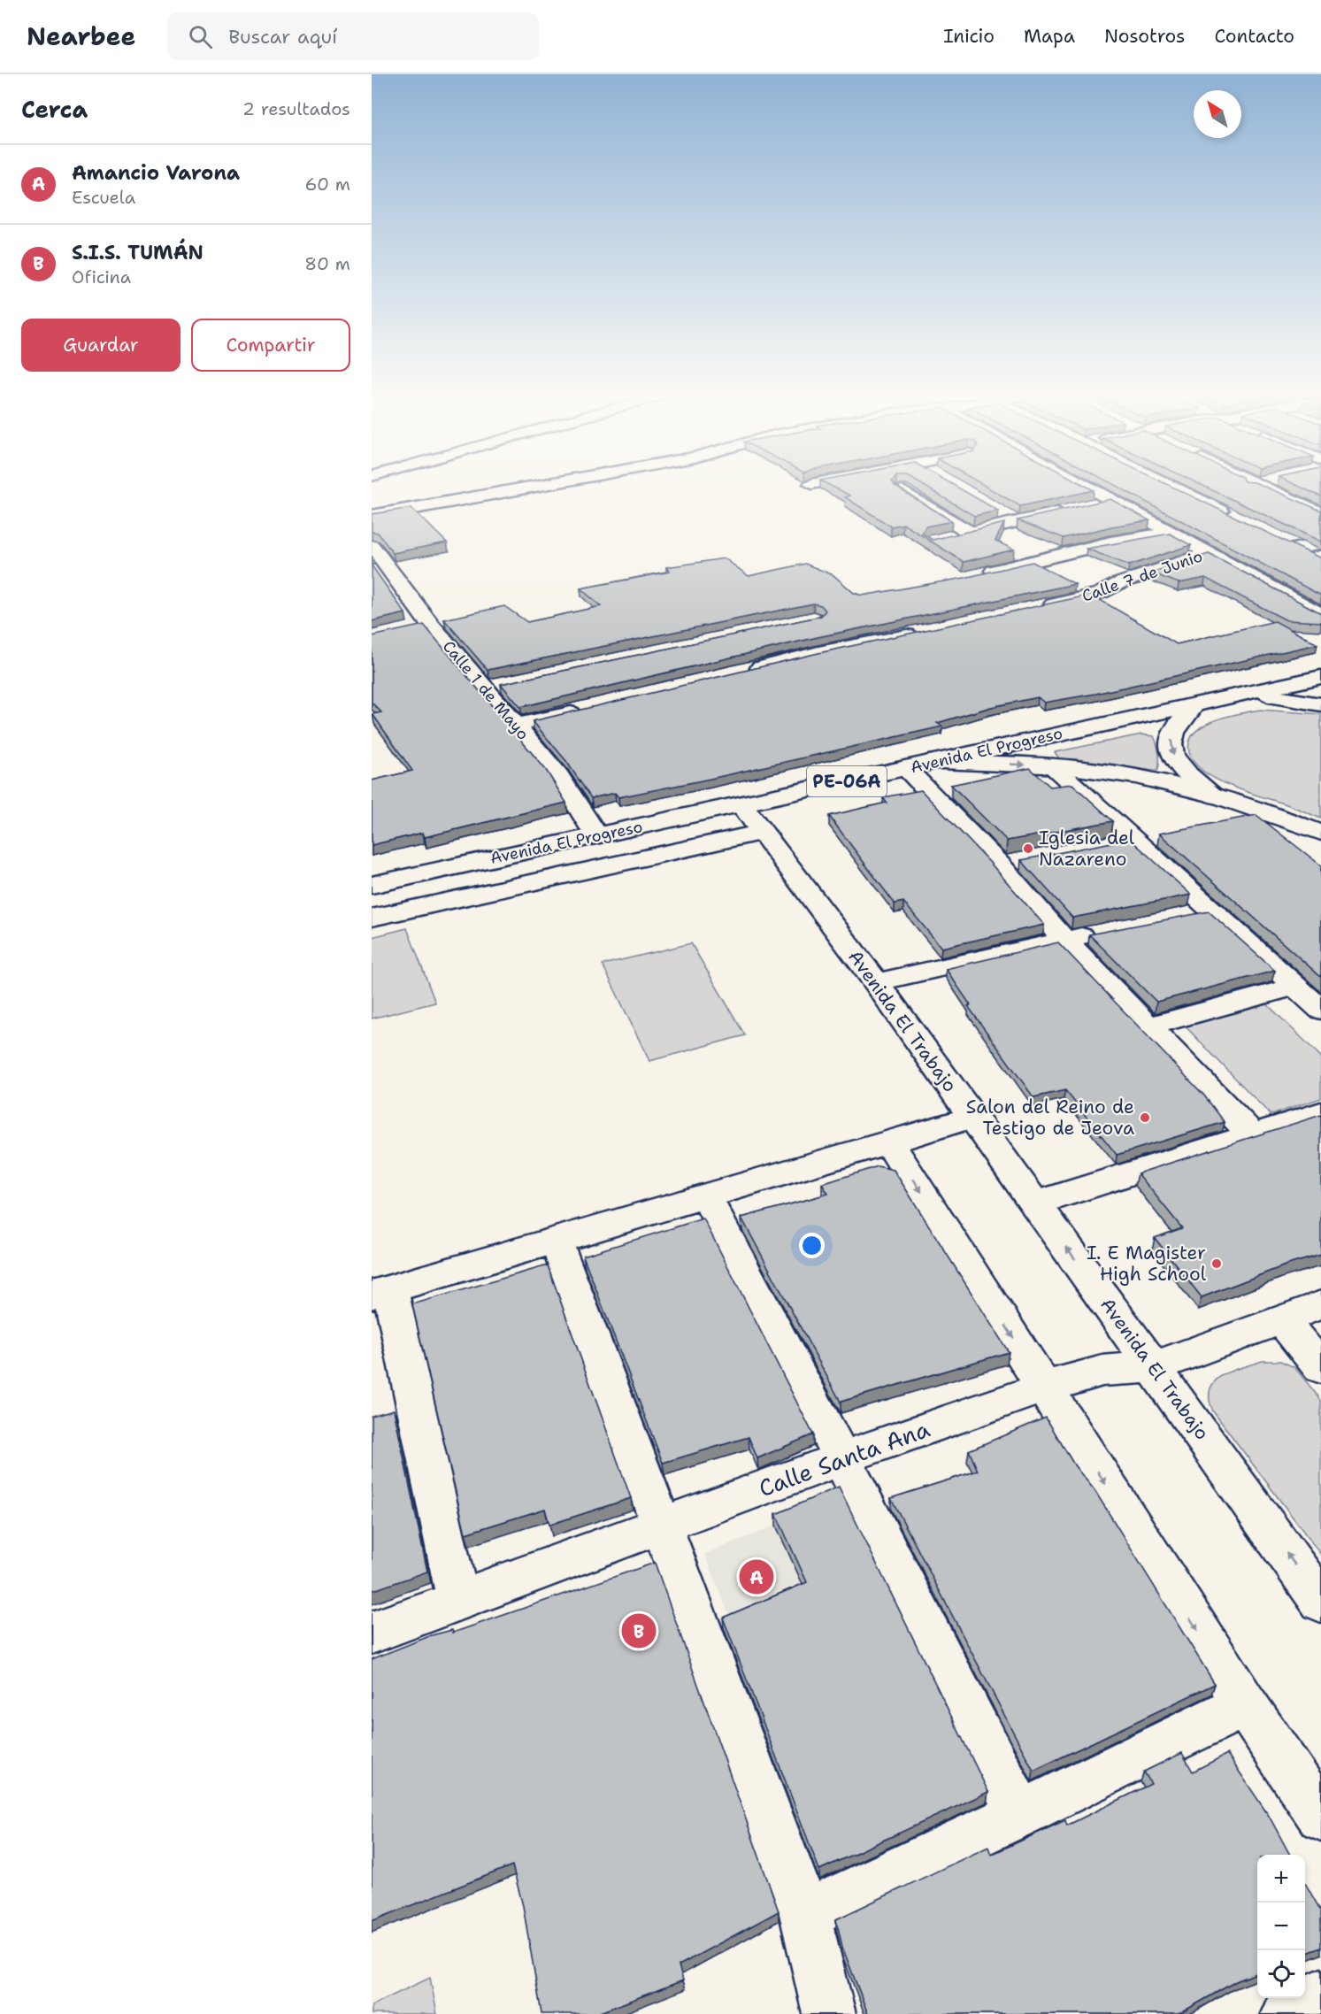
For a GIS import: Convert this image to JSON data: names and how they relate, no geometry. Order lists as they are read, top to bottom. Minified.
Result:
{"streets":{"main road":["Calle 7 de Junio","Calle 1 de Mayo","Avenida El Progreso","PE-06A","Avenida El Trabajo","Calle Santa Ana"]},"crossings":[["Calle 1 de Mayo","Avenida El Progreso"],["Avenida El Progreso","Avenida El Trabajo"],["Avenida El Trabajo","Calle Santa Ana"]],"places":["Iglesia del Nazareno","Salon del Reino de Testigo de Jeova","I. E Magister High School"],"north":"top left","page":{"header":"Nearbee","search":"Buscar aquí","nav":["Inicio","Mapa","Nosotros","Contacto"],"heading":["Cerca","2 resultados"],"list":[{"mark":"A","name":"Amancio Varona","note":"Escuela","value":"60 m"},{"mark":"B","name":"S.I.S. TUMÁN","note":"Oficina","value":"80 m"}],"buttons":["Guardar","Compartir"],"pins":["A","B"],"map_buttons":["+","−"]}}
